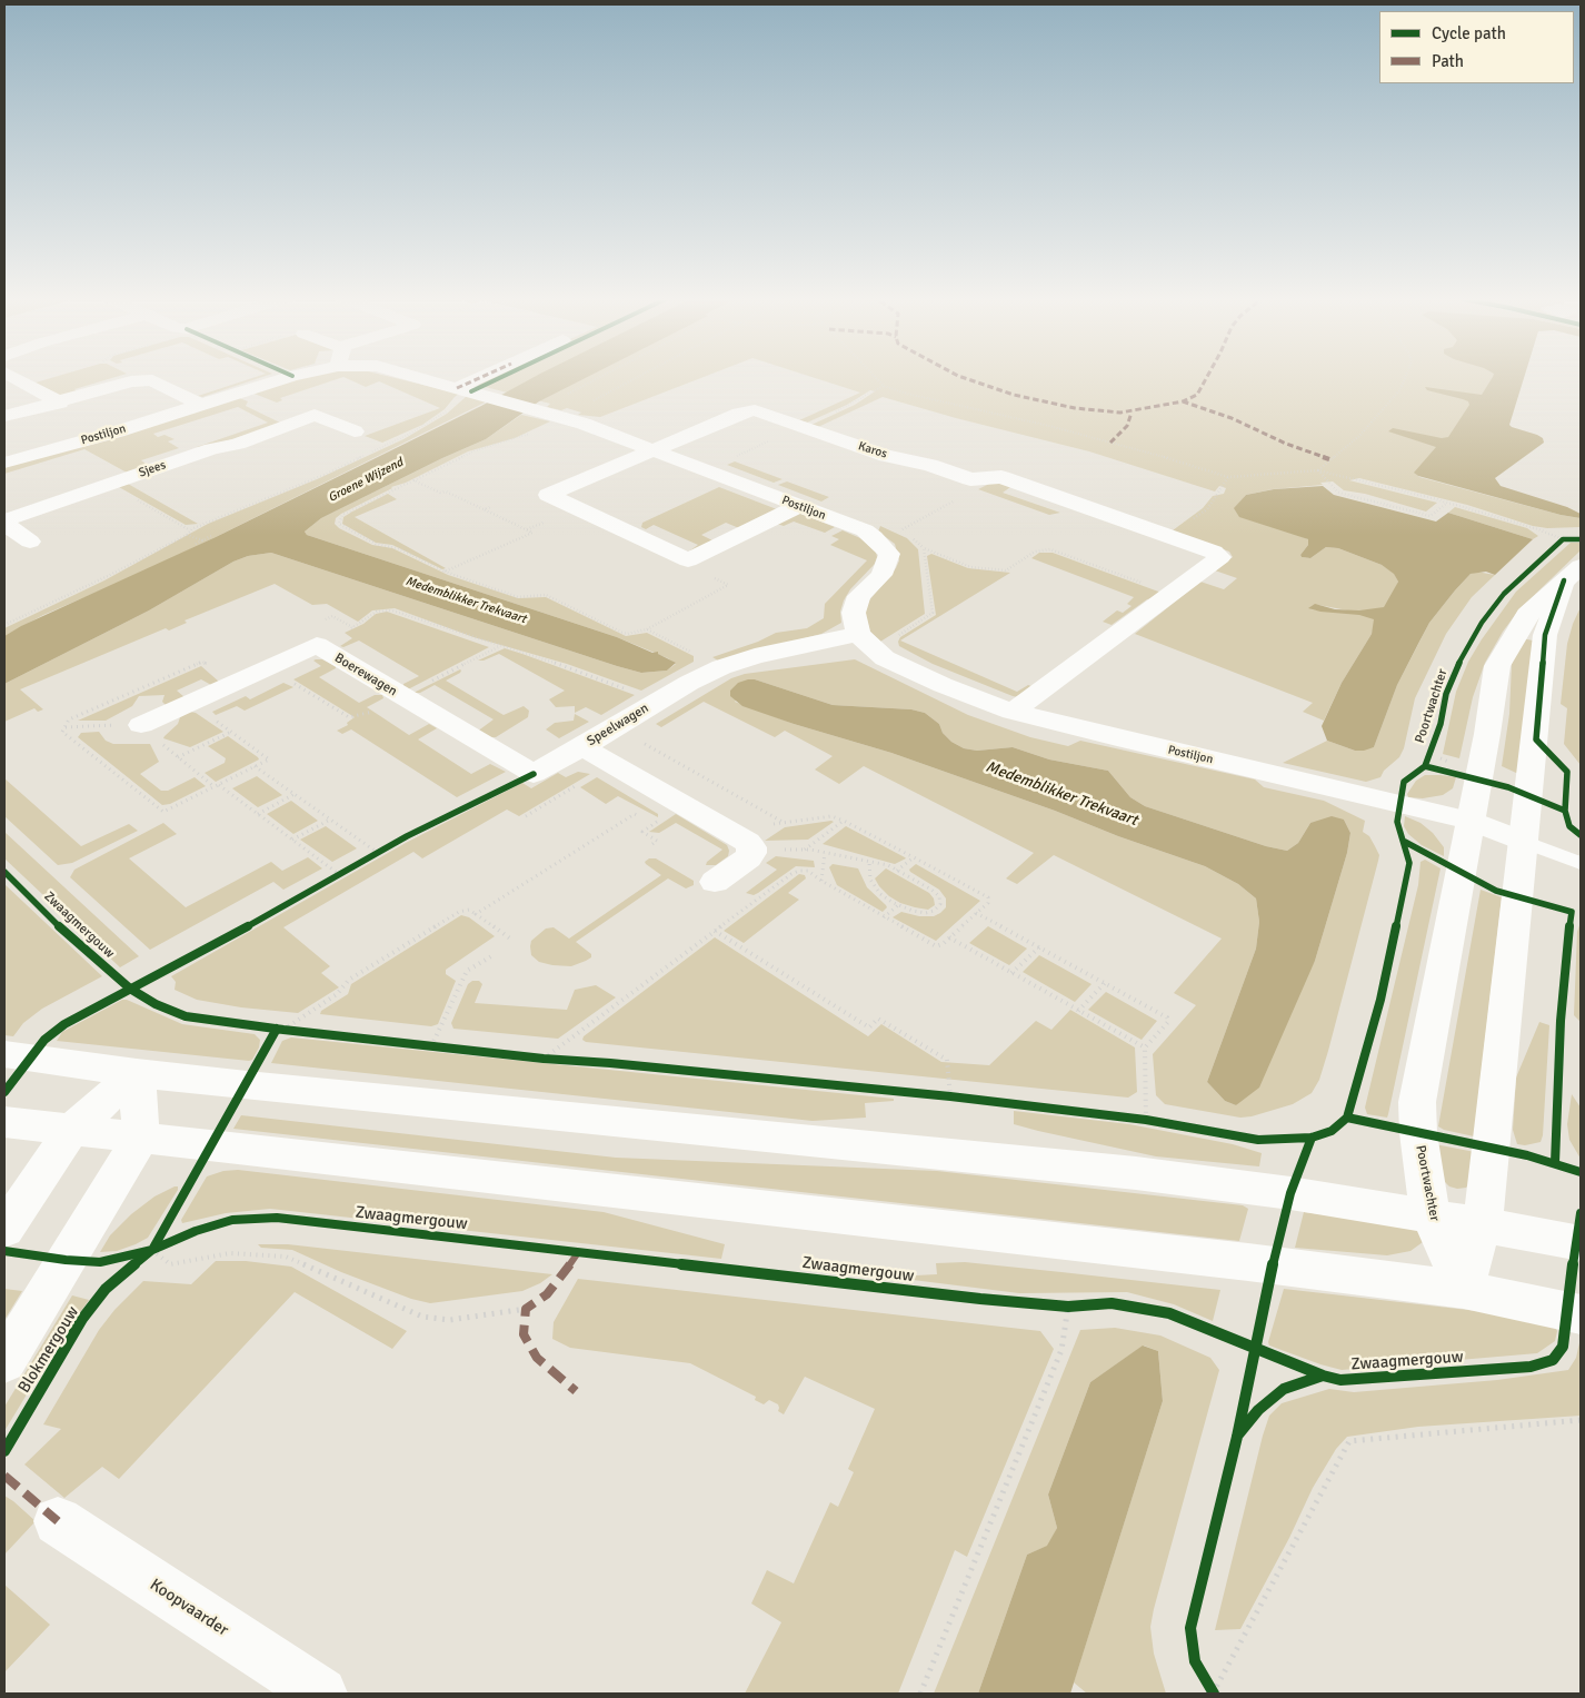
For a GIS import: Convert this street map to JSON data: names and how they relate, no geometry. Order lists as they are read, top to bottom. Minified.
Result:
{"streets":{"street":["Postiljon","Karos","Sjees","Boerewagen","Poortwachter","Speelwagen","Koopvaarder"],"cycle path":["Zwaagmergouw","Blokmergouw"]},"crossings":[["Postiljon","Karos"],["Postiljon","Sjees"],["Postiljon","Poortwachter"],["Postiljon","Speelwagen"],["Boerewagen","Speelwagen"]],"water":["Groene Wijzend","Medemblikker Trekvaart"],"legend":["Cycle path","Path"]}
